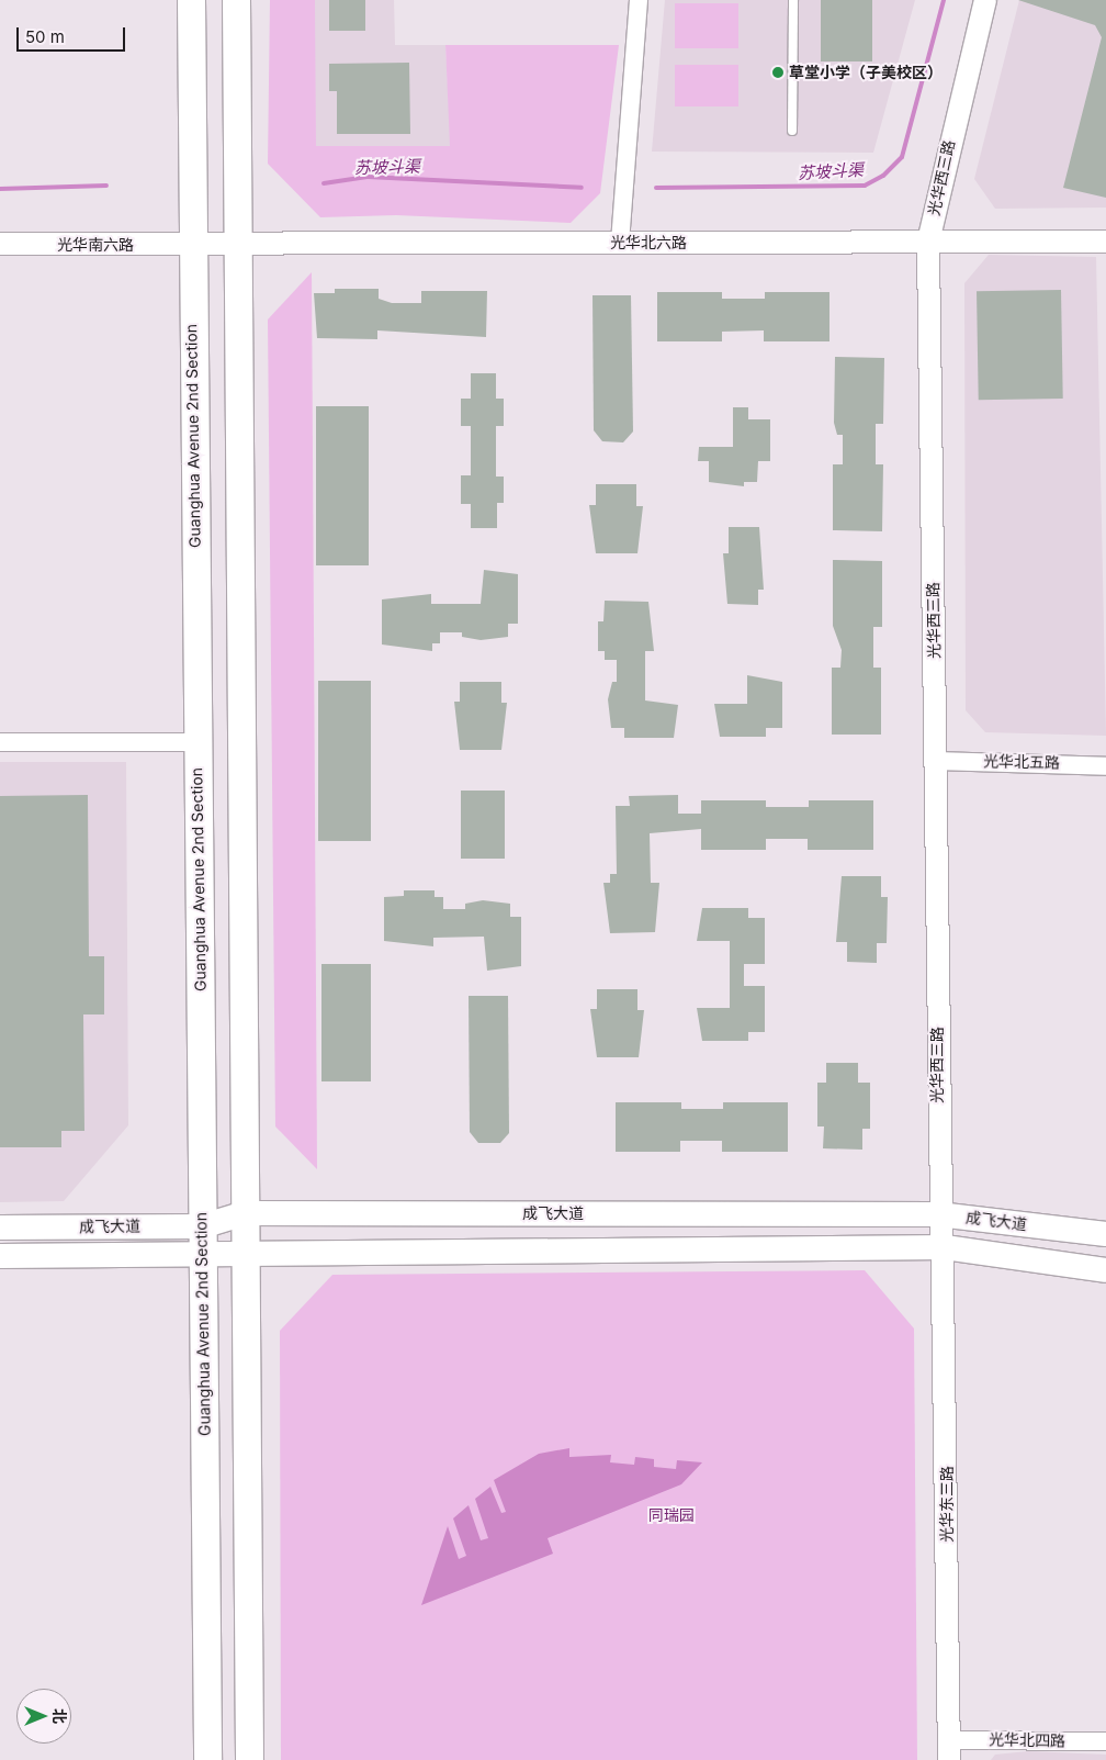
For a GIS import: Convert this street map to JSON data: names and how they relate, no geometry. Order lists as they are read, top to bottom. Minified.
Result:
{"streets":{"main road":["Guanghua Avenue 2nd Section","成飞大道"],"street":["光华西三路","光华北六路","光华南六路","光华北五路","光华东三路","光华北四路"]},"crossings":[["光华西三路","光华北六路"],["光华西三路","光华北五路"],["光华西三路","成飞大道"],["光华西三路","光华东三路"],["光华北六路","光华南六路"],["光华北六路","Guanghua Avenue 2nd Section"],["光华南六路","Guanghua Avenue 2nd Section"],["Guanghua Avenue 2nd Section","成飞大道"],["成飞大道","光华东三路"],["光华东三路","光华北四路"]],"water":["苏坡斗渠"],"parks":["同瑞园"],"places":["草堂小学（子美校区）"],"scale_bar":"50 m","north":"right"}
